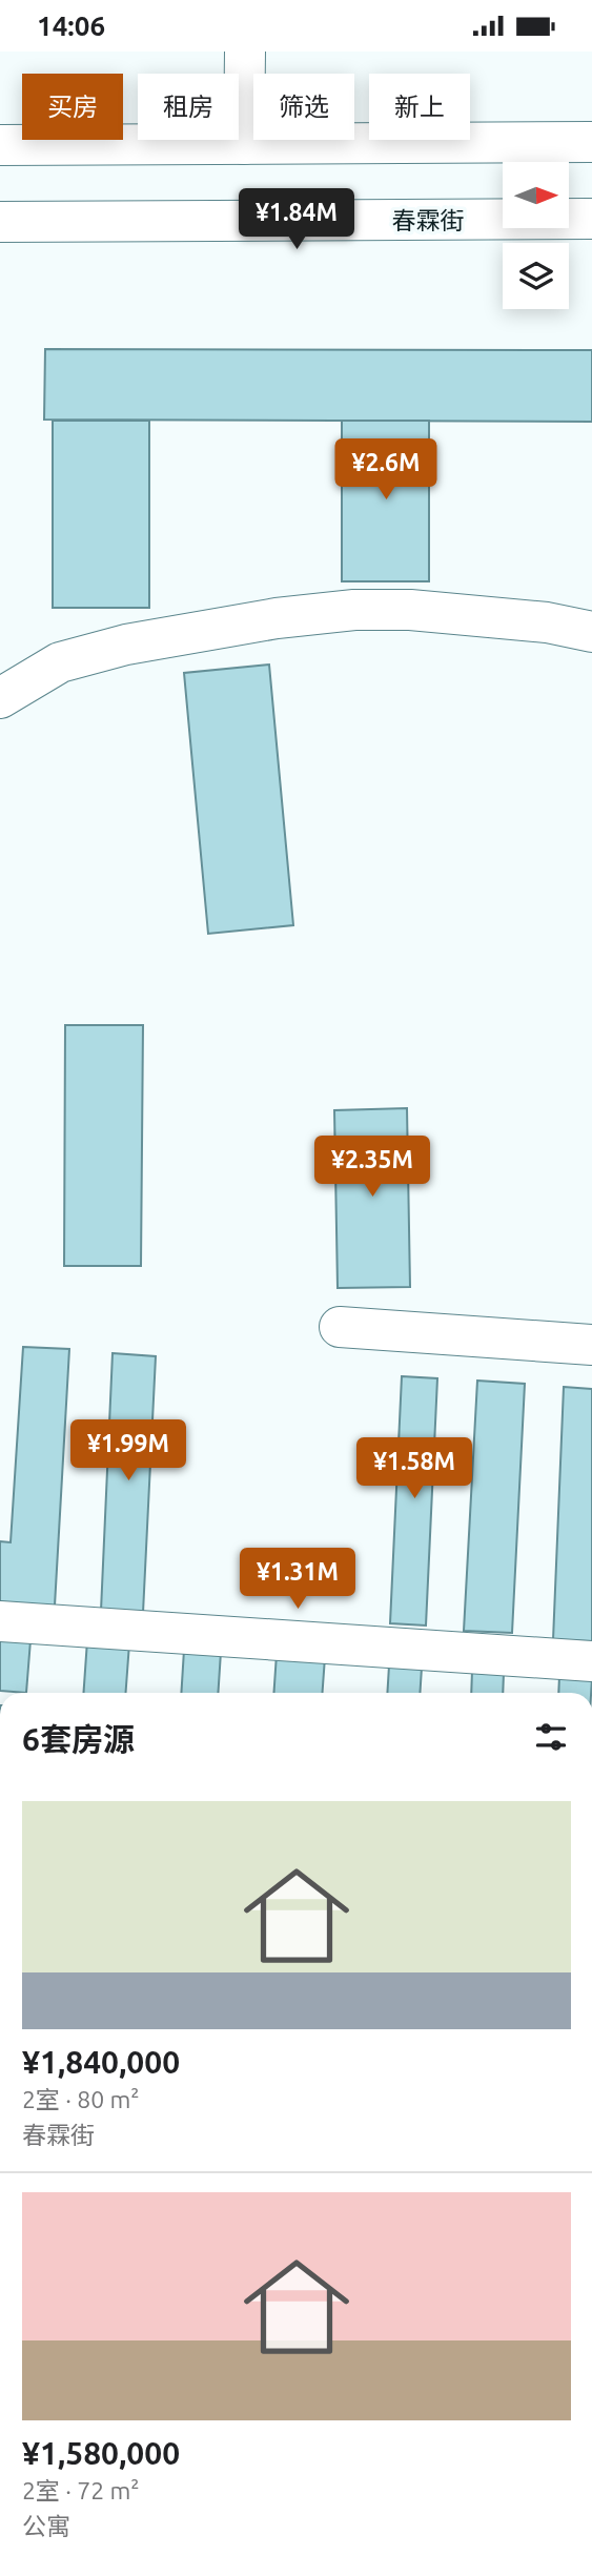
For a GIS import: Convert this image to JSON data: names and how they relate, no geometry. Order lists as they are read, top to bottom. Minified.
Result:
{"streets":{"main road":["春霖街"]},"north":"right","page":{"status":"14:06","chip":["买房","租房","筛选","新上"],"price":["¥1.84M","¥2.6M","¥2.35M","¥1.99M","¥1.58M","¥1.31M"],"heading":"6套房源","list":[{"name":"¥1,840,000","note":"2室 · 80 m² · 春霖街"},{"name":"¥1,580,000","note":"2室 · 72 m² · 公寓"}]}}
